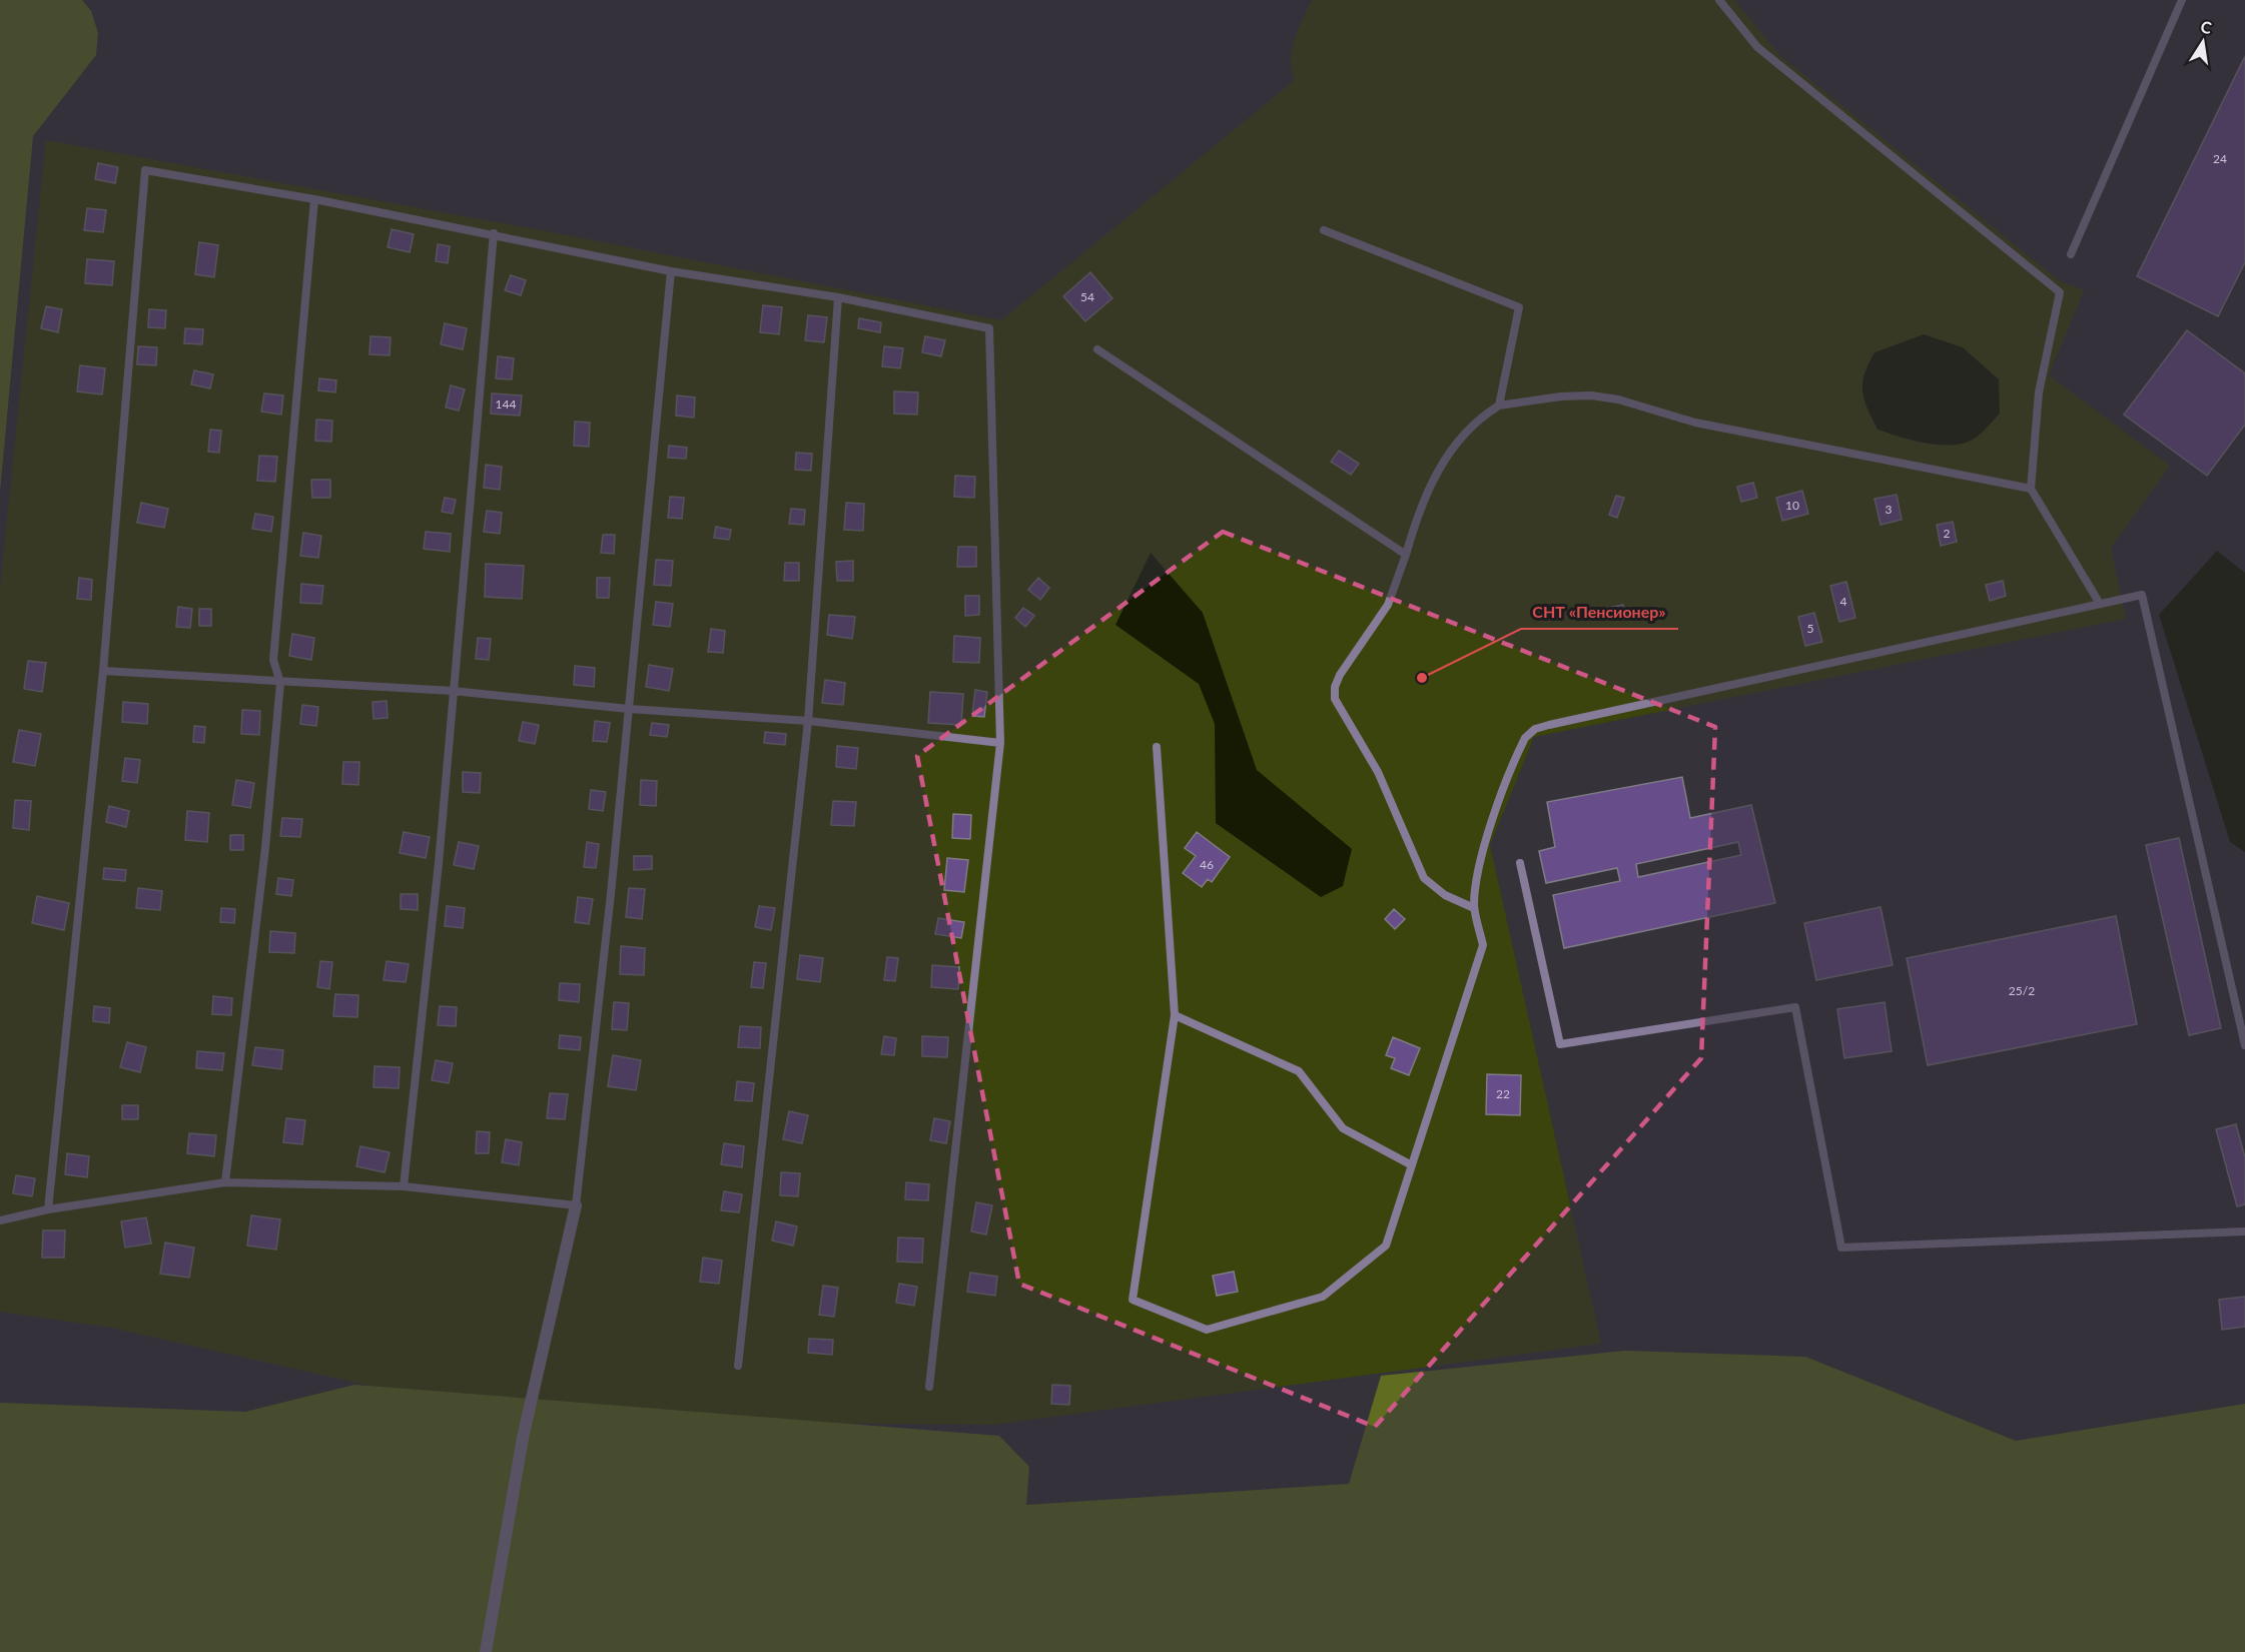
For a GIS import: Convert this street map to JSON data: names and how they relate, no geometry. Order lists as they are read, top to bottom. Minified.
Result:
{"places":["СНТ «Пенсионер»"],"house_numbers":["24","54","144","10","3","2","4","5","46","25/2","22"],"north":"top"}
